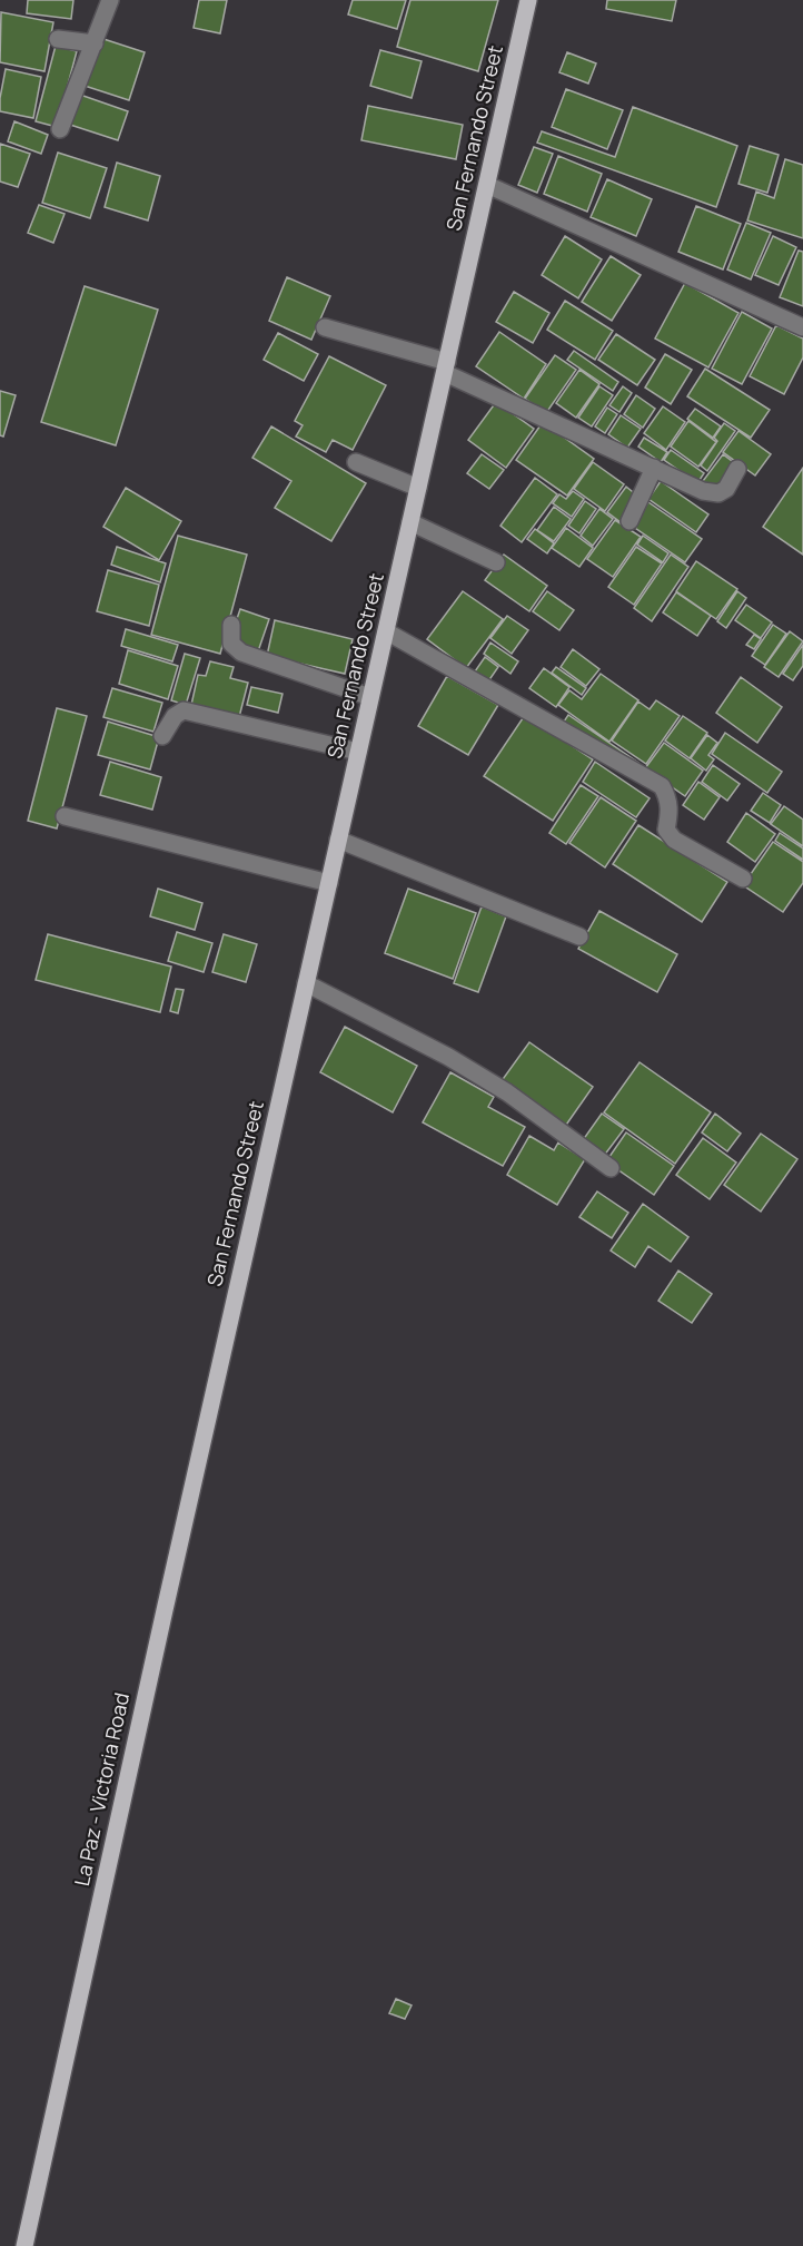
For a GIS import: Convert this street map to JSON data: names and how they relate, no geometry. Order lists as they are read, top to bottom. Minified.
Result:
{"streets":{"main road":["San Fernando Street","La Paz - Victoria Road"]},"crossings":[["San Fernando Street","La Paz - Victoria Road"]]}
